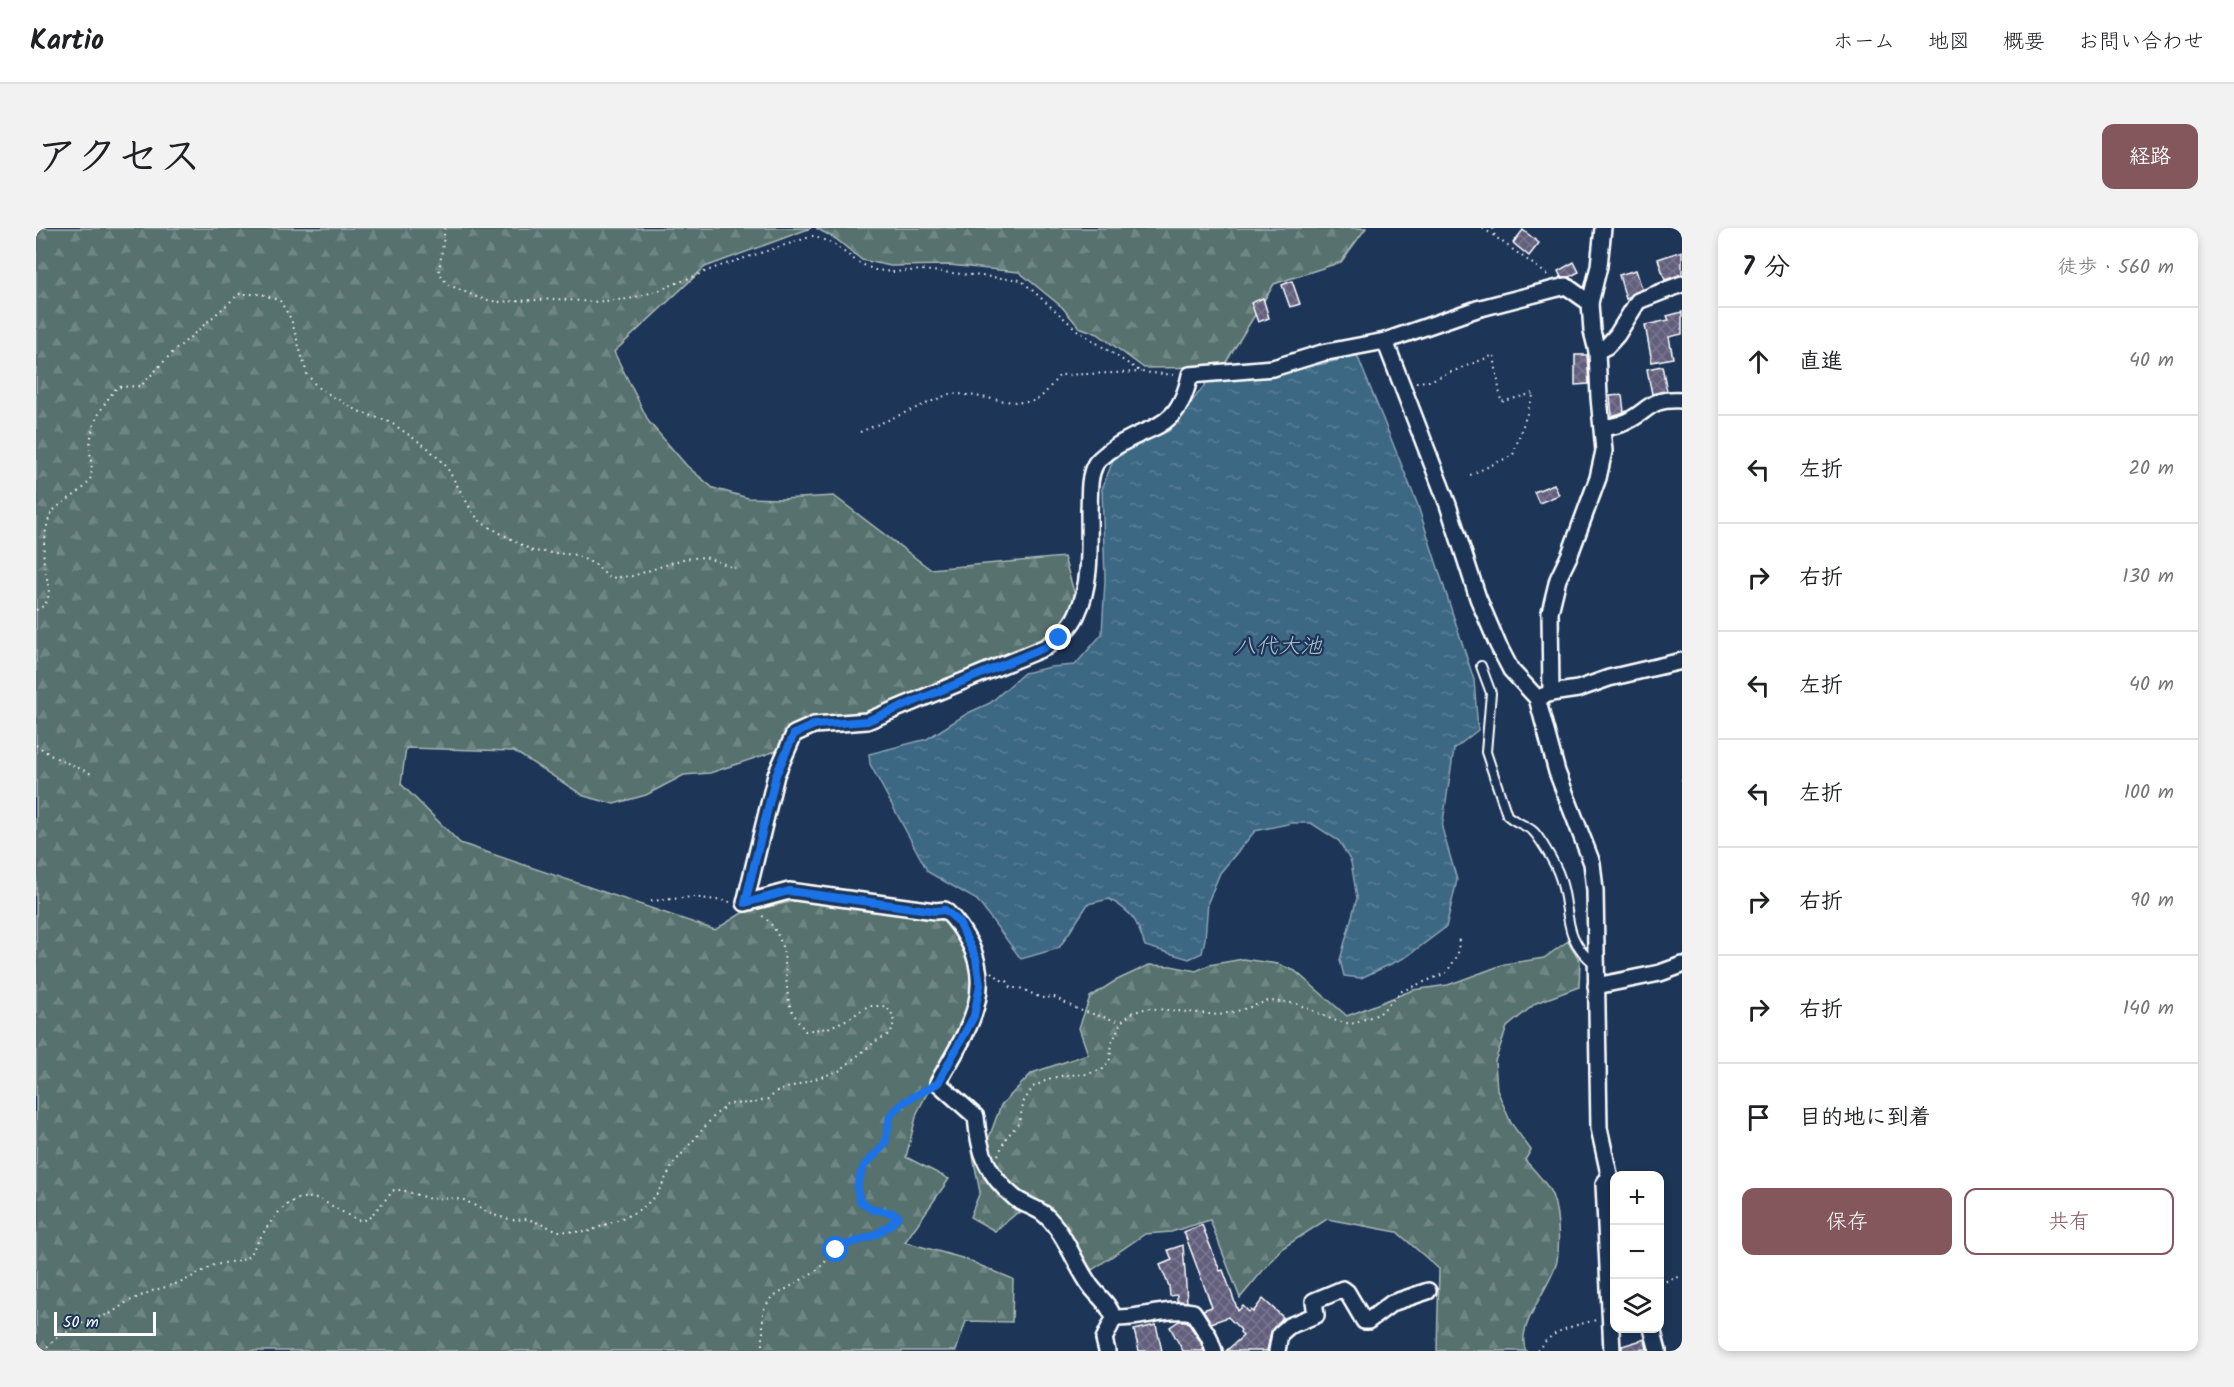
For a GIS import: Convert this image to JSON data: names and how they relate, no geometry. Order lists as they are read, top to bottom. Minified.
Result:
{"water":["八代大池"],"scale_bar":"50 m","page":{"header":"Kartio","nav":["ホーム","地図","概要","お問い合わせ"],"title":"アクセス","buttons":["経路",["保存","共有"]],"heading":["7 分","徒歩 · 560 m"],"list":[["直進","40 m"],["左折","20 m"],["右折","130 m"],["左折","40 m"],["左折","100 m"],["右折","90 m"],["右折","140 m"],"目的地に到着"],"map_buttons":["+","−"],"scale":"50 m"}}
